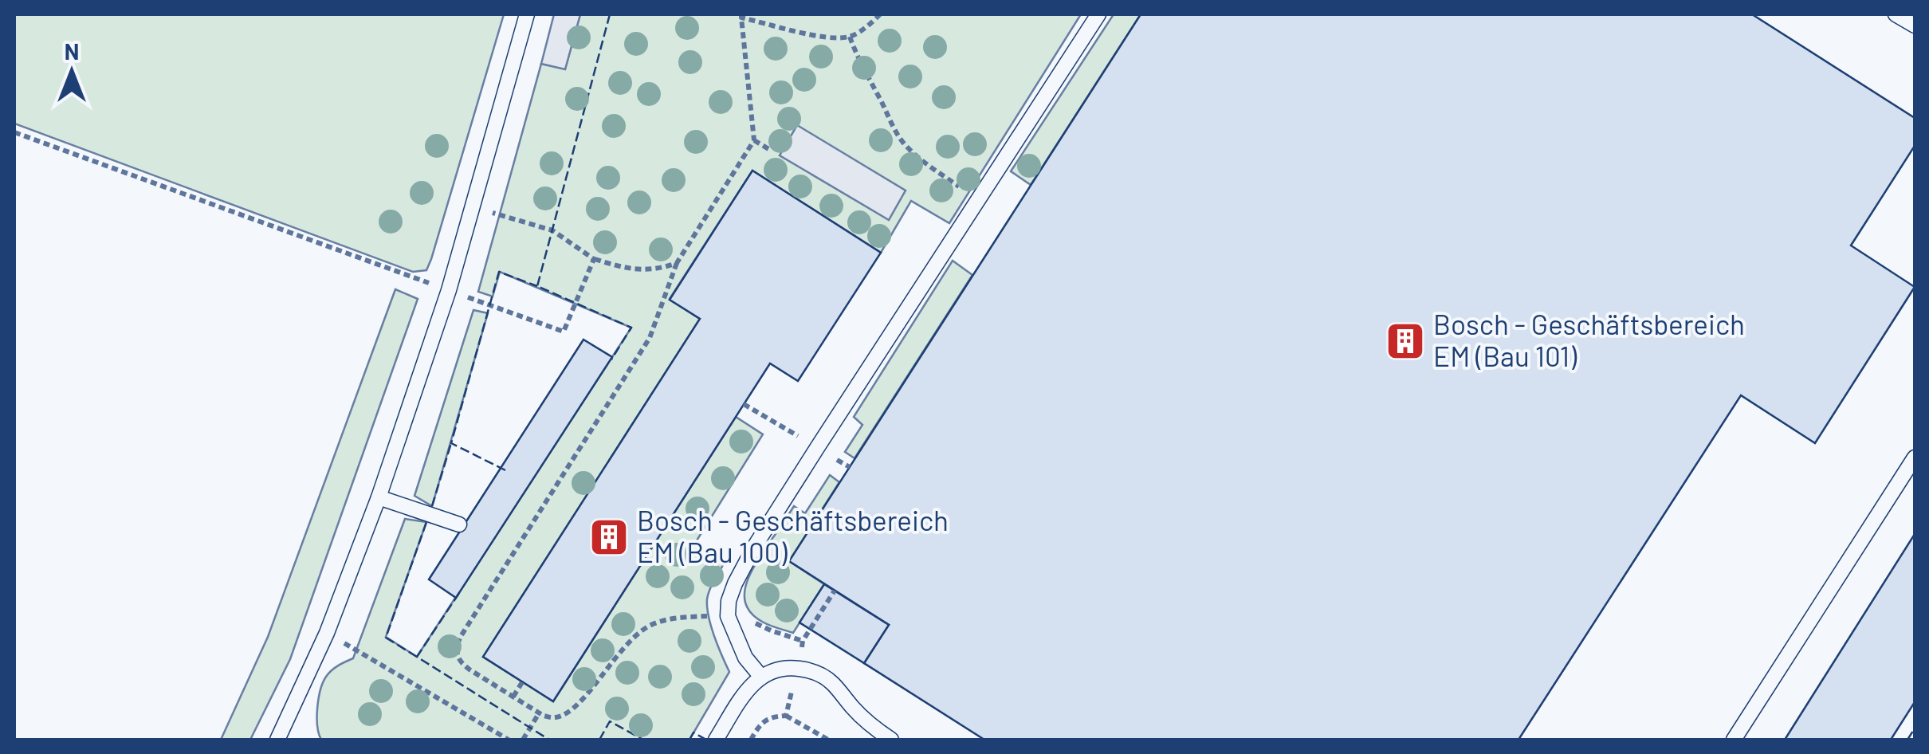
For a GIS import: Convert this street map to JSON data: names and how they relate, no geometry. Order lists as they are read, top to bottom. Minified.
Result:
{"places":{"building":["Bosch - Geschäftsbereich EM (Bau 101)","Bosch - Geschäftsbereich EM (Bau 100)"]},"north":"top"}
